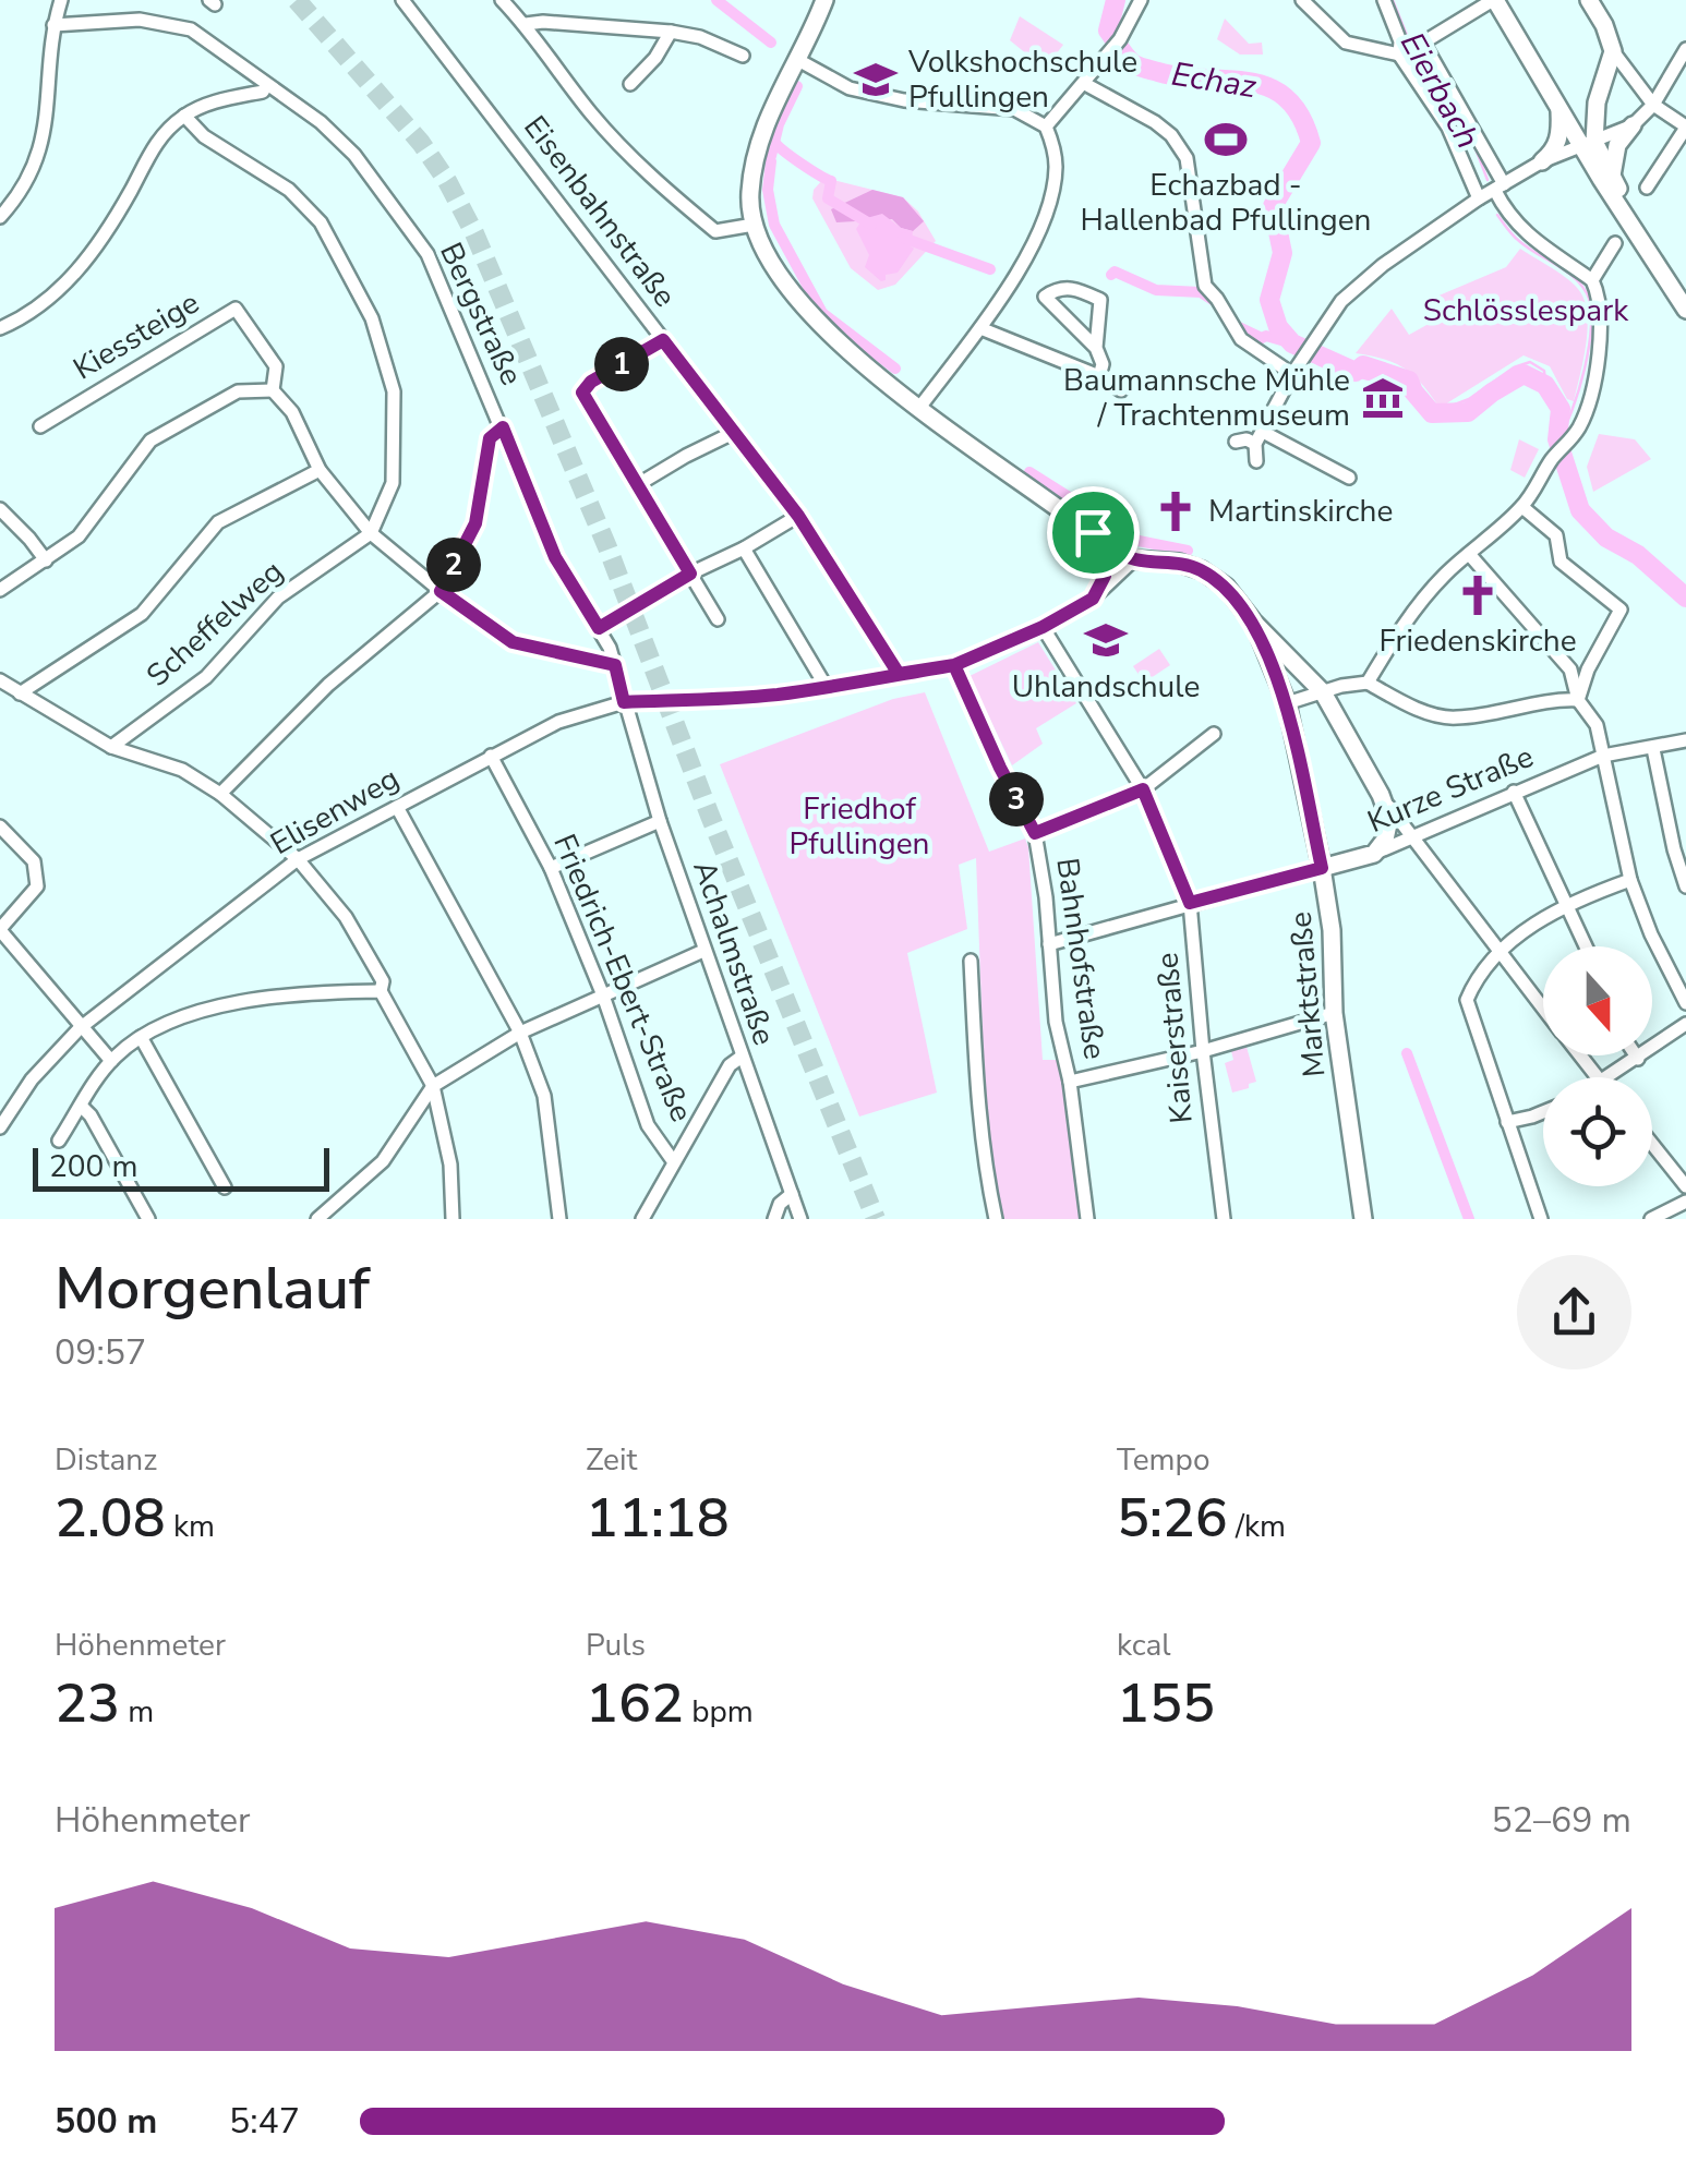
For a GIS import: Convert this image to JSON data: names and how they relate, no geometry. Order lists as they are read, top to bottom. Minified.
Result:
{"streets":{"main road":["Kurze Straße","Marktstraße"],"street":["Eisenbahnstraße","Bergstraße","Kiessteige","Scheffelweg","Elisenweg","Achalmstraße","Bahnhofstraße","Friedrich-Ebert-Straße","Kaiserstraße"]},"crossings":[["Eisenbahnstraße","Elisenweg"],["Bergstraße","Kiessteige"],["Bergstraße","Elisenweg"],["Bergstraße","Achalmstraße"],["Kiessteige","Scheffelweg"],["Kurze Straße","Bahnhofstraße"],["Kurze Straße","Marktstraße"],["Kurze Straße","Kaiserstraße"],["Elisenweg","Achalmstraße"],["Elisenweg","Bahnhofstraße"],["Elisenweg","Friedrich-Ebert-Straße"],["Elisenweg","Kaiserstraße"]],"water":["Echaz","Eierbach"],"parks":["Schlösslespark","Friedhof Pfullingen"],"places":{"school or university":["Volkshochschule Pfullingen","Uhlandschule"],"sports":["Echazbad - Hallenbad Pfullingen"],"museum":["Baumannsche Mühle / Trachtenmuseum"],"church":["Martinskirche","Friedenskirche"]},"scale_bar":"200 m","north":"bottom","page":{"pins":["1","2","3"],"scale":"200 m","heading":["Morgenlauf","09:57"],"stats":[["Distanz","2.08 km"],["Zeit","11:18"],["Tempo","5:26 /km"],["Höhenmeter","23 m"],["Puls","162 bpm"],["kcal","155"]],"chart":["Höhenmeter","52–69 m"],"list":[{"name":"500 m","note":"5:47"}]}}
